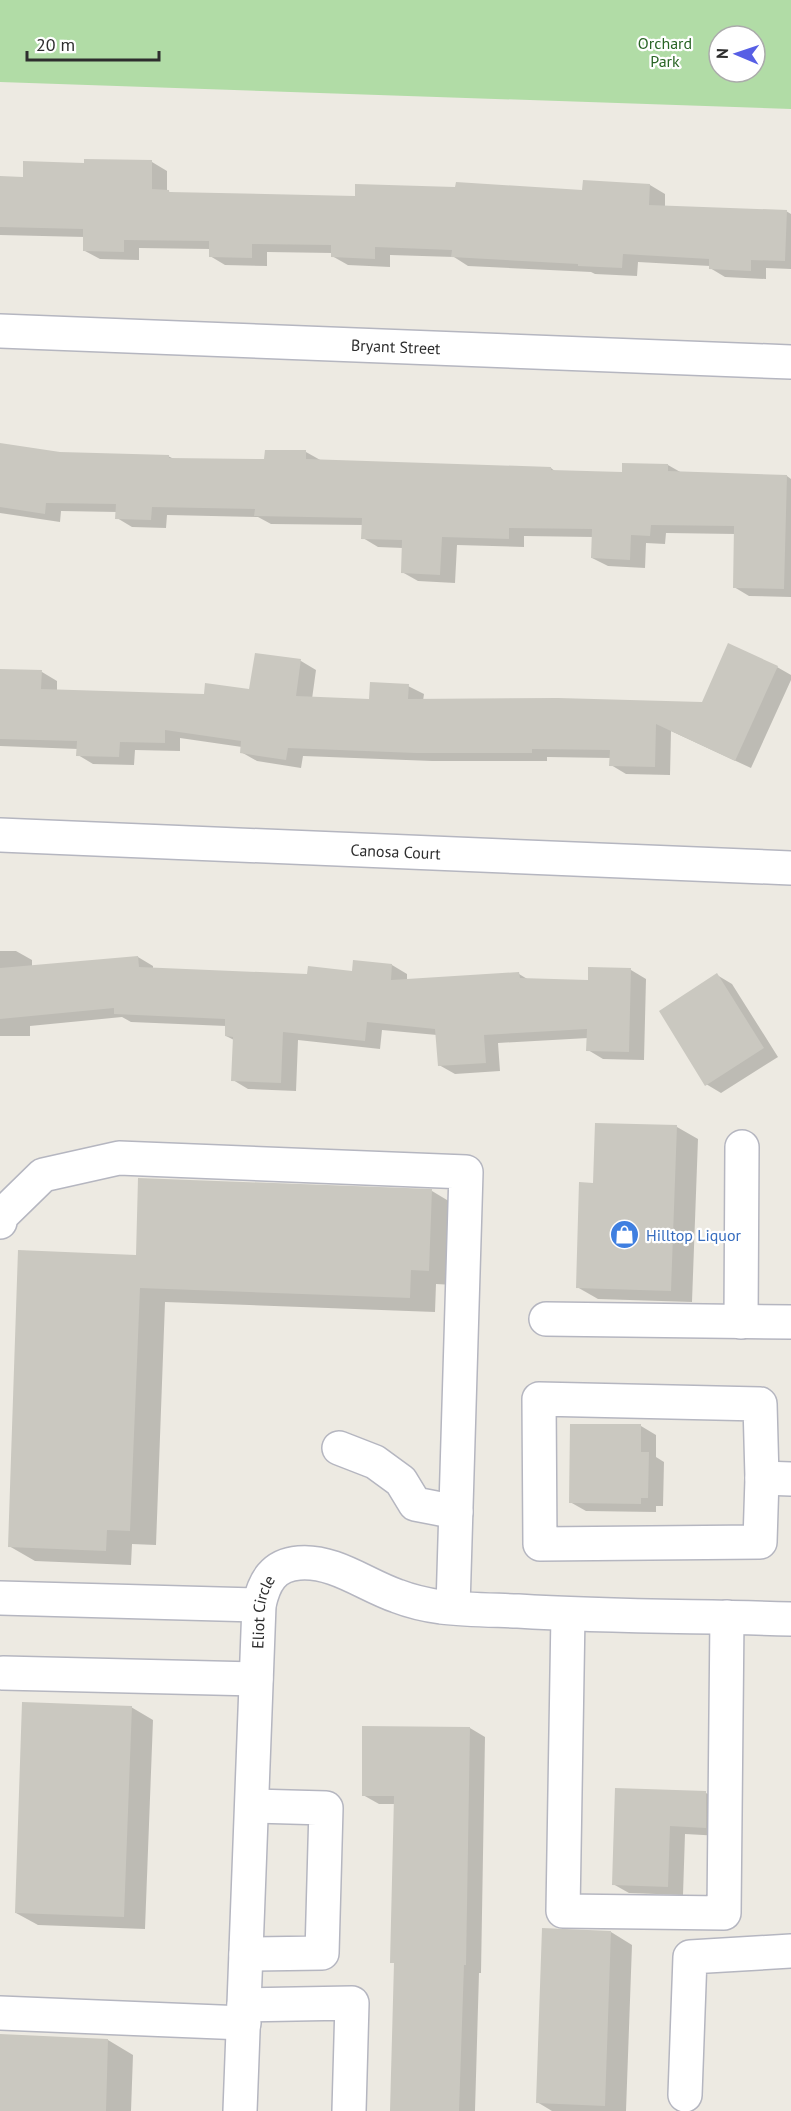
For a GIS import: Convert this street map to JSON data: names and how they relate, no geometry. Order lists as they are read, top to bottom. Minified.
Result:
{"streets":{"street":["Bryant Street","Canosa Court","Eliot Circle"]},"parks":["Orchard Park"],"places":{"shop":["Hilltop Liquor"]},"scale_bar":"20 m","north":"left"}
